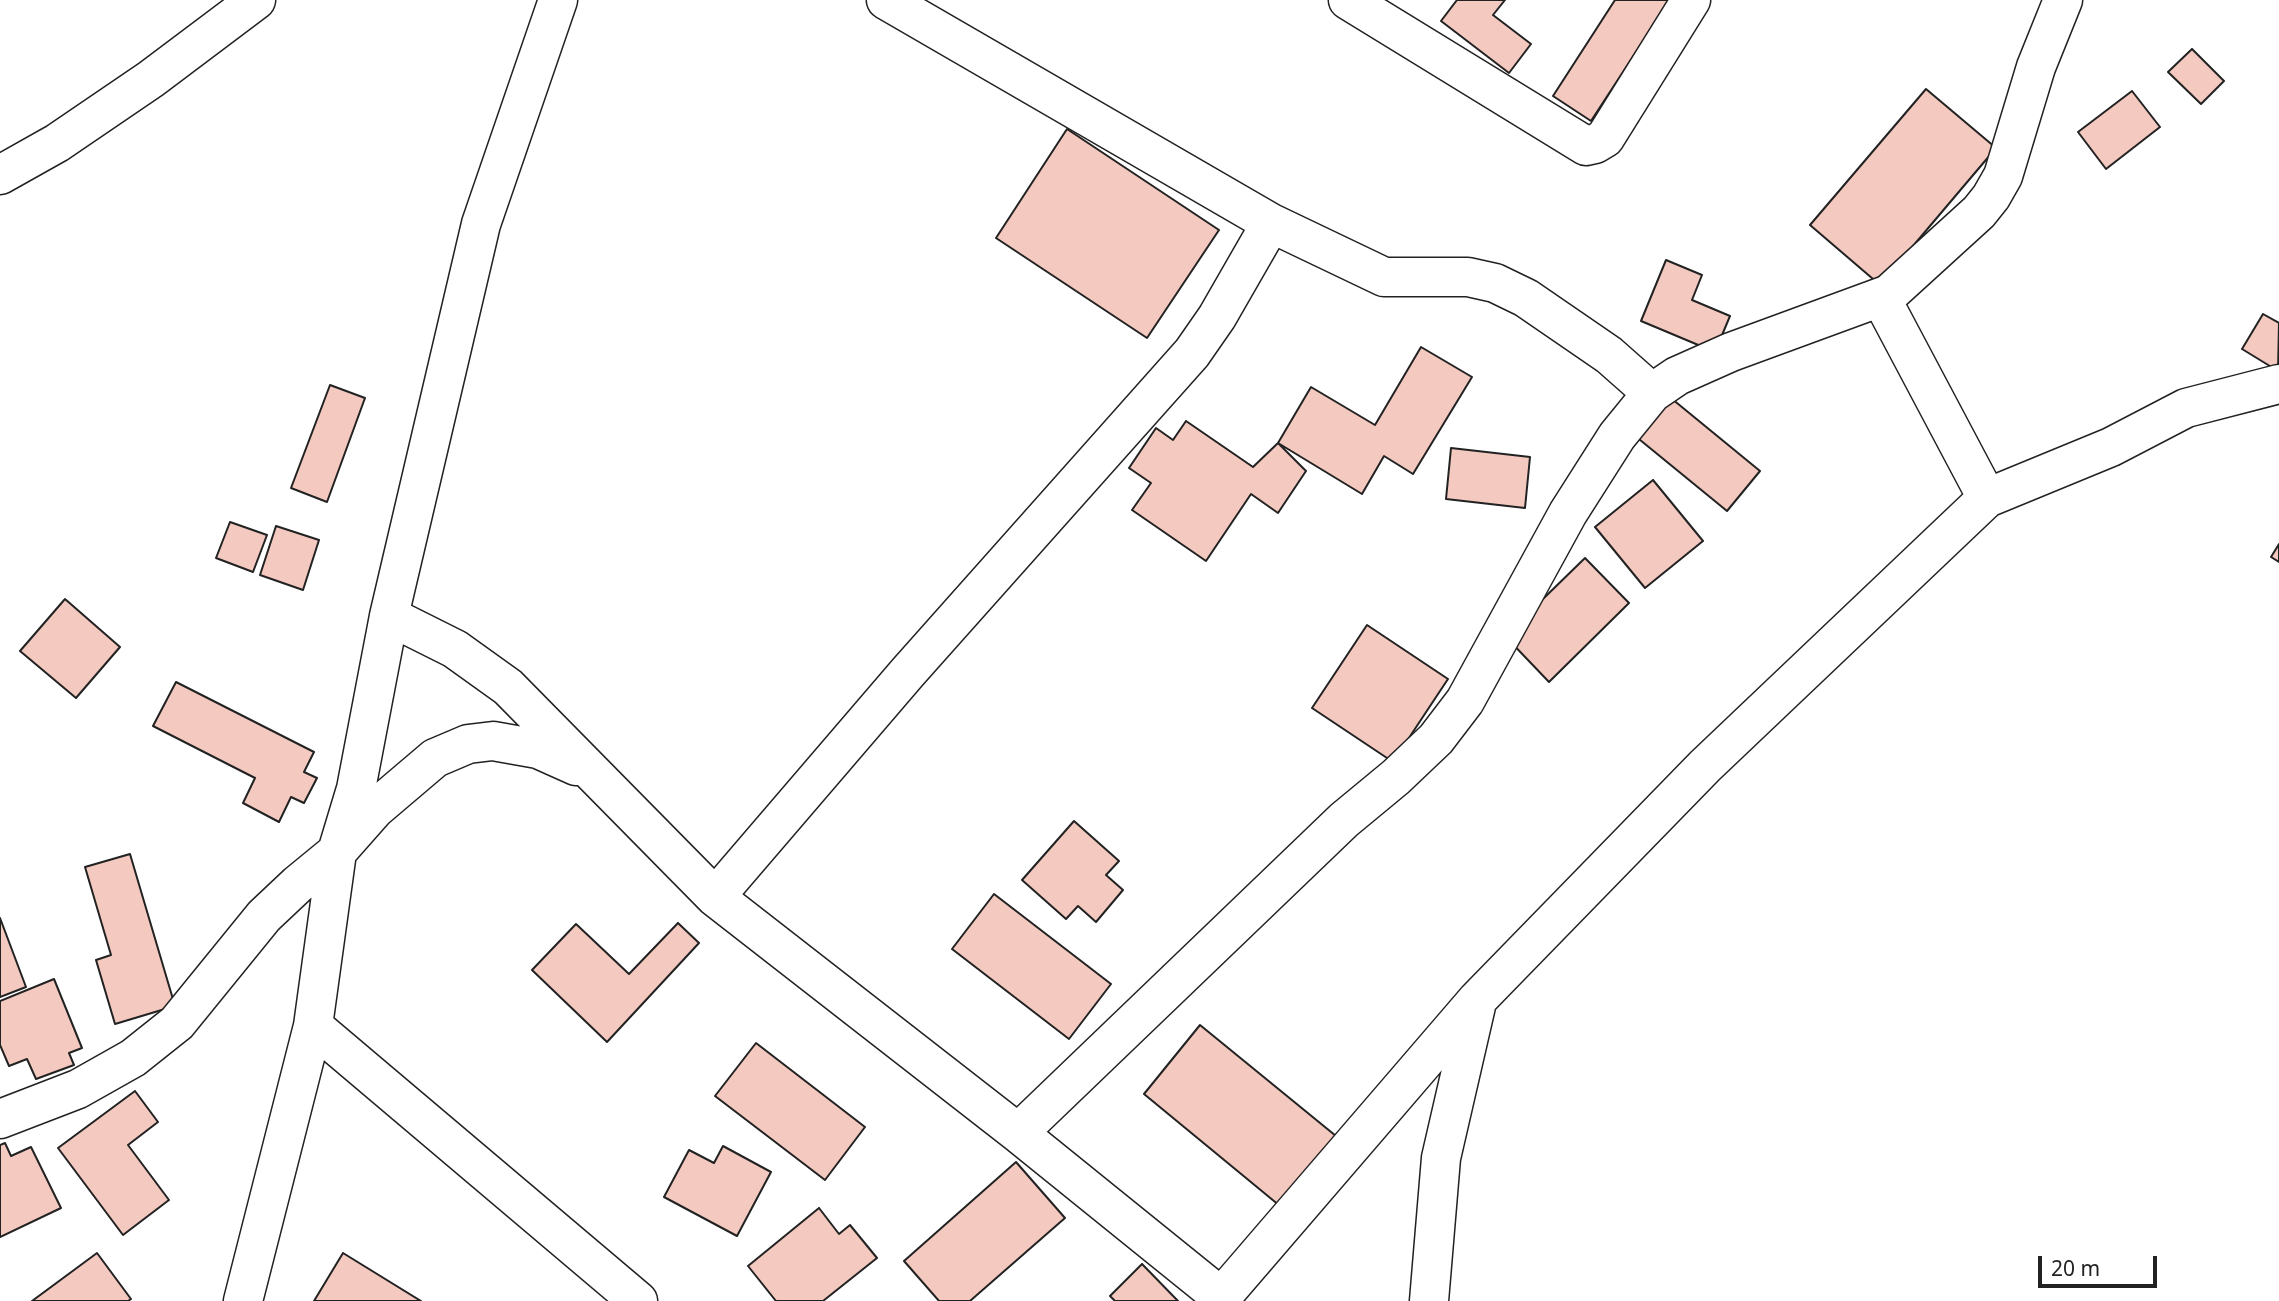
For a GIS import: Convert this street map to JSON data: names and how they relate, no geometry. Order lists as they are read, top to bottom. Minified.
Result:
{"scale_bar":"20 m"}
